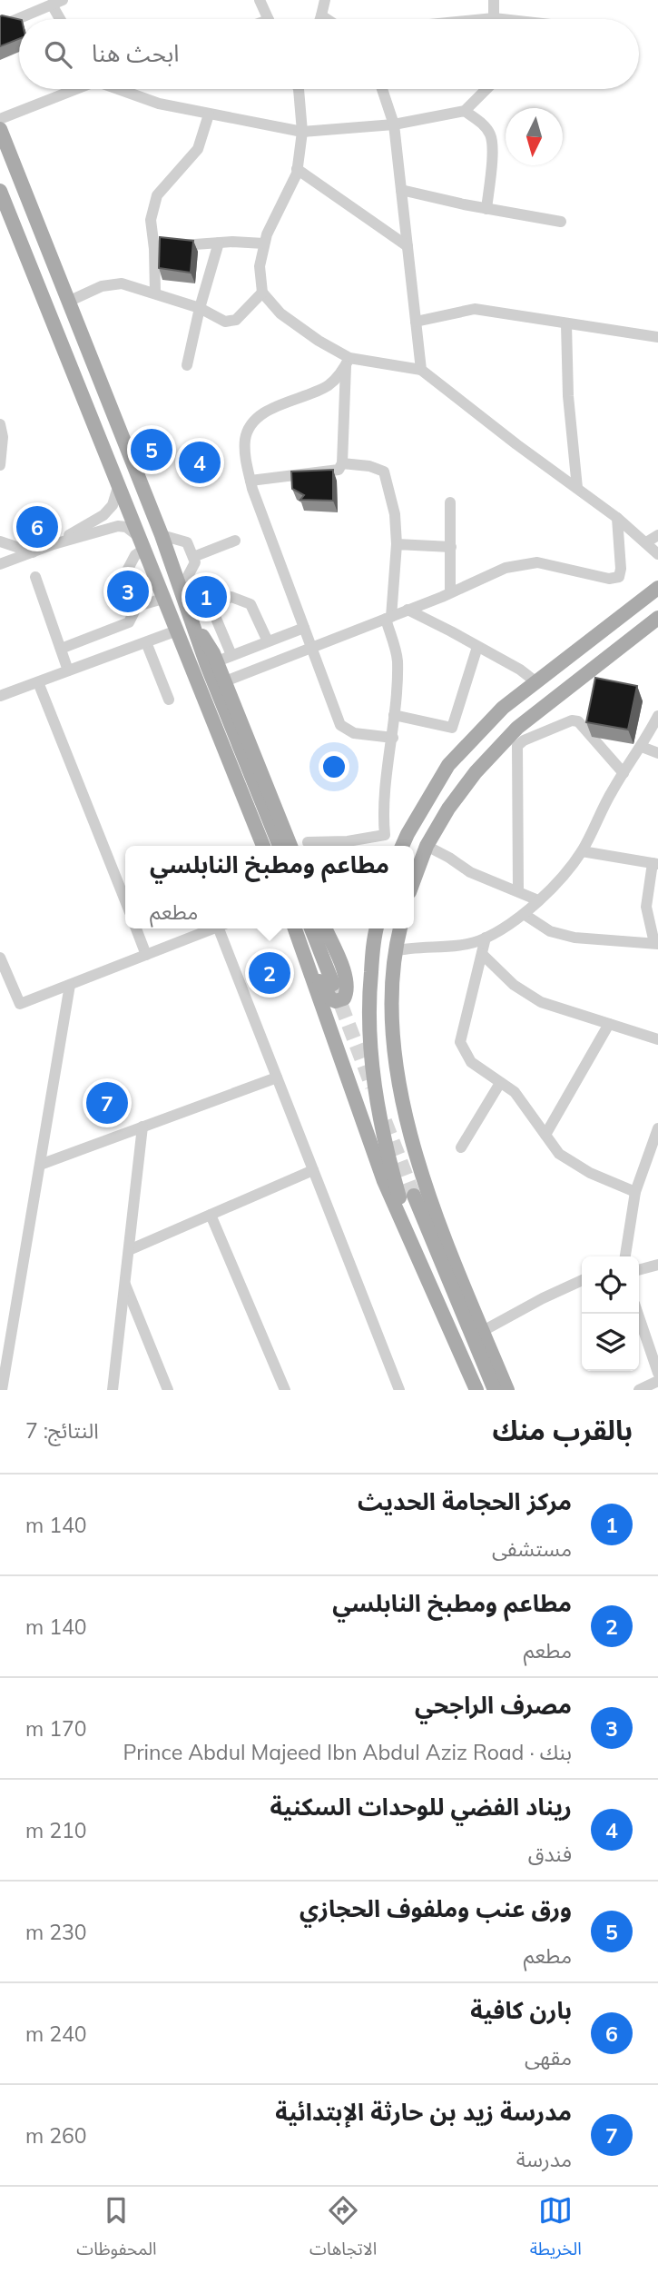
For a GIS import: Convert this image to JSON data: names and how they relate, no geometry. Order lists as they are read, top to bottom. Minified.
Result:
{"north":"bottom","page":{"search":"ابحث هنا","pins":["5","4","6","3","1","2","7"],"popup":["مطاعم ومطبخ النابلسي","مطعم"],"heading":["بالقرب منك","النتائج: 7"],"list":[{"mark":"1","name":"مركز الحجامة الحديث","note":"مستشفى","value":"140 m"},{"mark":"2","name":"مطاعم ومطبخ النابلسي","note":"مطعم","value":"140 m"},{"mark":"3","name":"مصرف الراجحي","note":"بنك · Prince Abdul Majeed Ibn Abdul Aziz Road","value":"170 m"},{"mark":"4","name":"ريناد الفضي للوحدات السكنية","note":"فندق","value":"210 m"},{"mark":"5","name":"ورق عنب وملفوف الحجازي","note":"مطعم","value":"230 m"},{"mark":"6","name":"بارن كافية","note":"مقهى","value":"240 m"},{"mark":"7","name":"مدرسة زيد بن حارثة الإبتدائية","note":"مدرسة","value":"260 m"}],"nav":["الخريطة","الاتجاهات","المحفوظات"]}}
